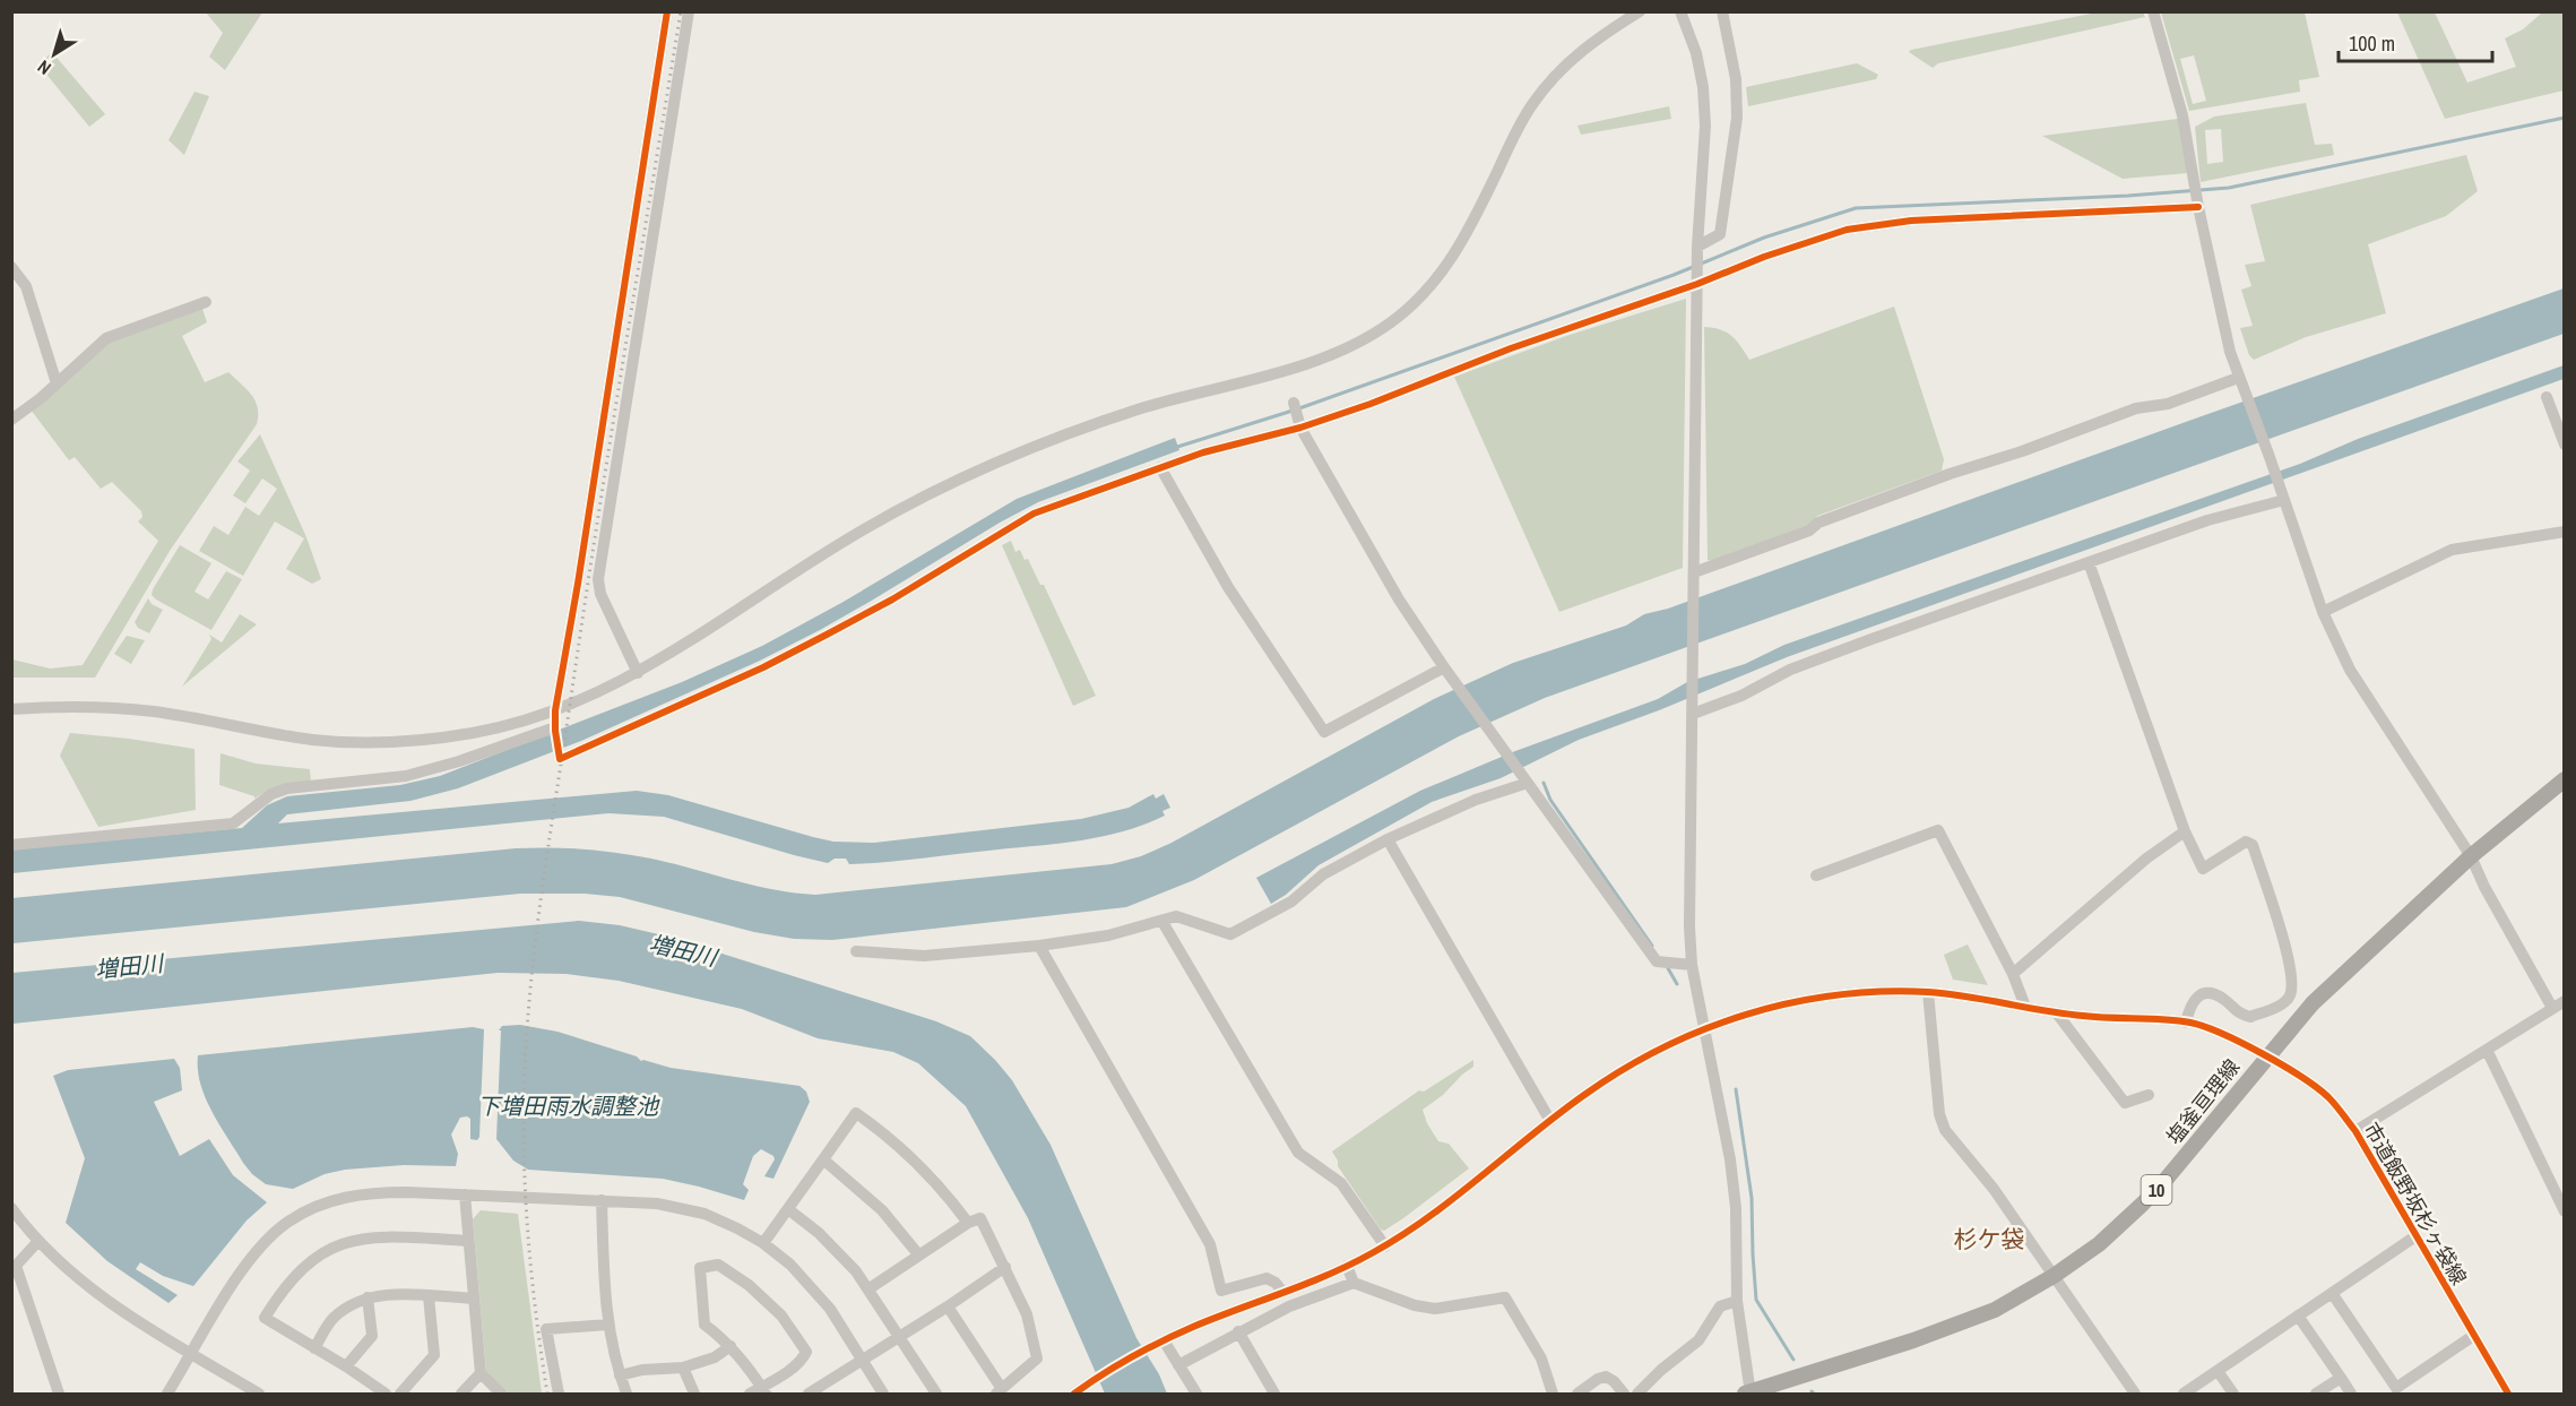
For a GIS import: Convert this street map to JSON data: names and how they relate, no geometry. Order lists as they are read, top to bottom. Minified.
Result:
{"streets":{"main road":["塩釜亘理線","10"],"street":["市道飯野坂杉ヶ袋線"]},"crossings":[["塩釜亘理線","市道飯野坂杉ヶ袋線"]],"districts":["杉ケ袋"],"water":["増田川","下増田雨水調整池"],"scale_bar":"100 m","north":"bottom left"}
